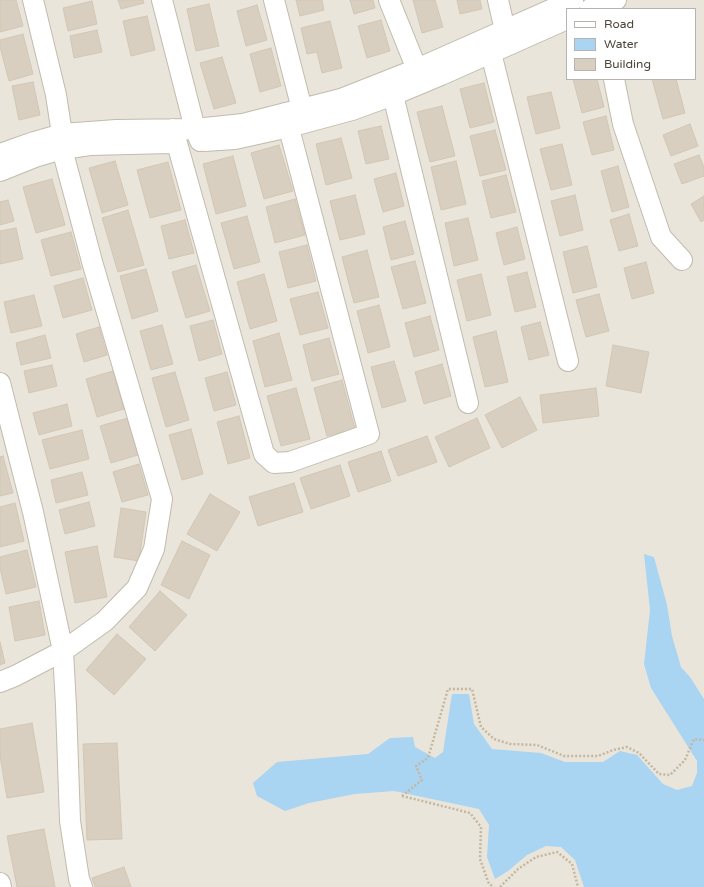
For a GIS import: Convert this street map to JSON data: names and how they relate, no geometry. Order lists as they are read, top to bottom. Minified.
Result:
{"legend":["Road","Water","Building"]}
